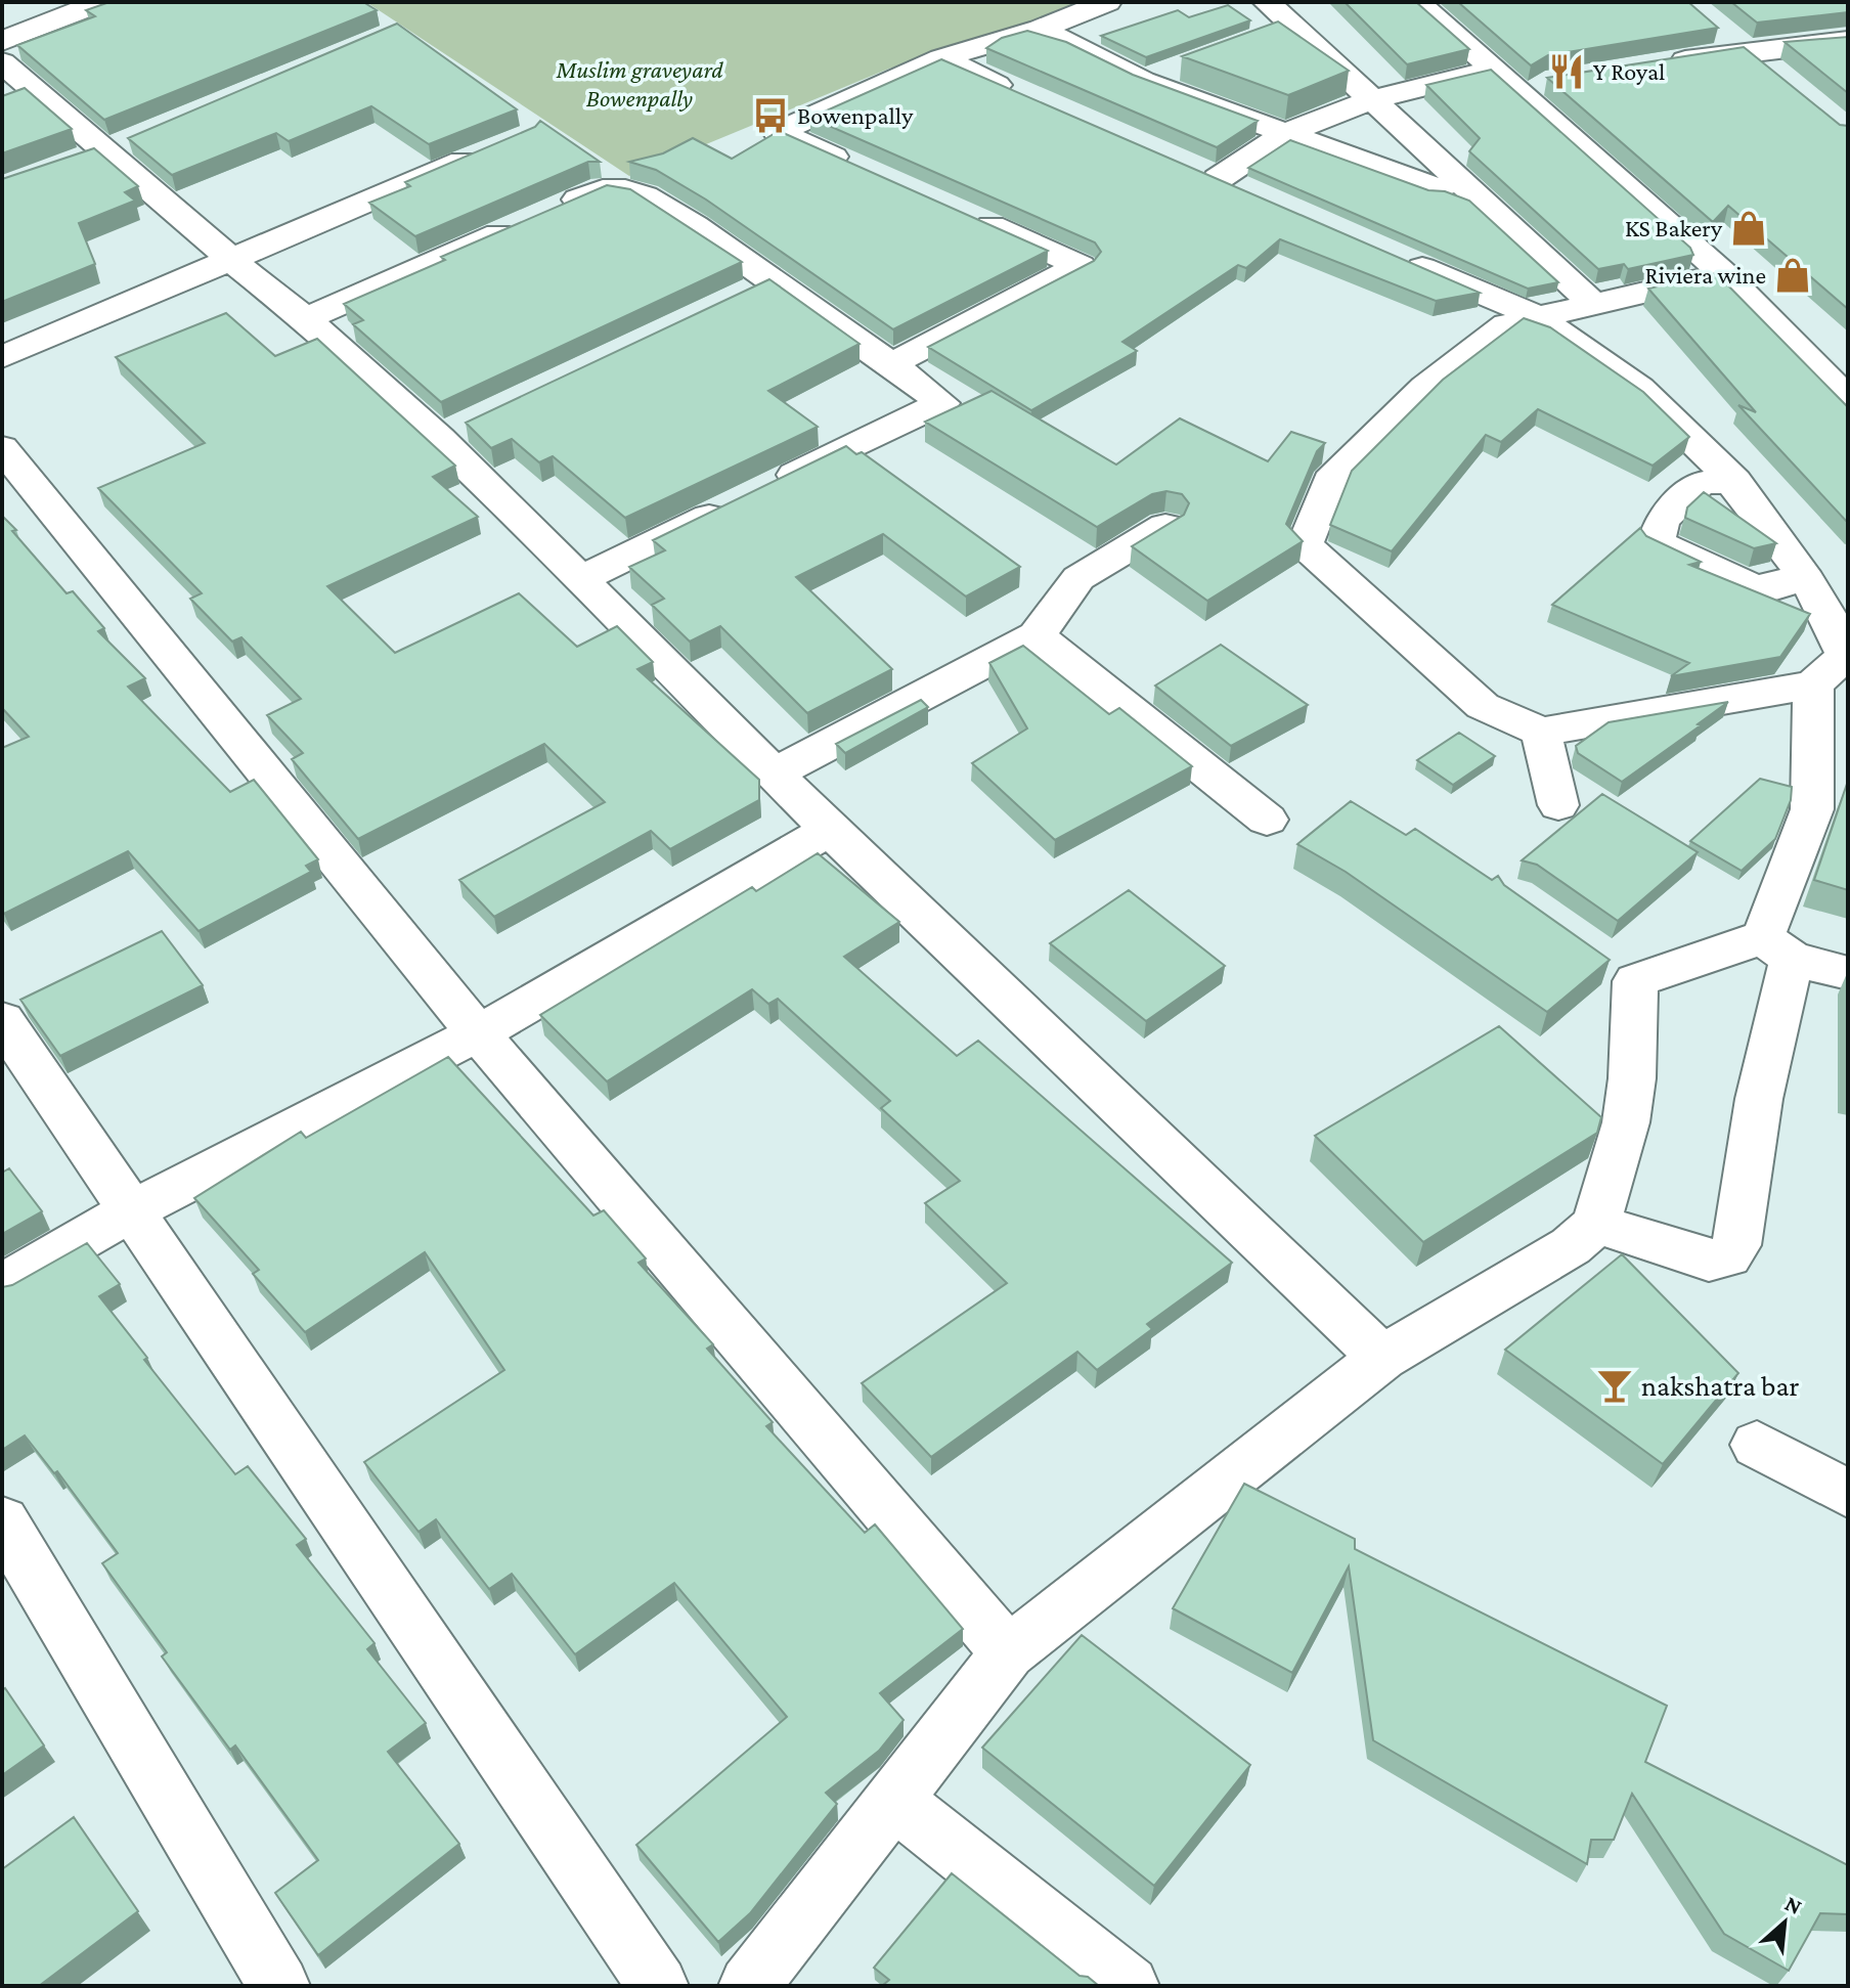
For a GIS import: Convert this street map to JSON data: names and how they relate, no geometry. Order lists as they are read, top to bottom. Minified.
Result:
{"parks":["Muslim graveyard Bowenpally"],"places":{"restaurant":["Y Royal"],"bus stop":["Bowenpally"],"shop":["KS Bakery","Riviera wine"],"bar":["nakshatra bar"]},"north":"top right"}
